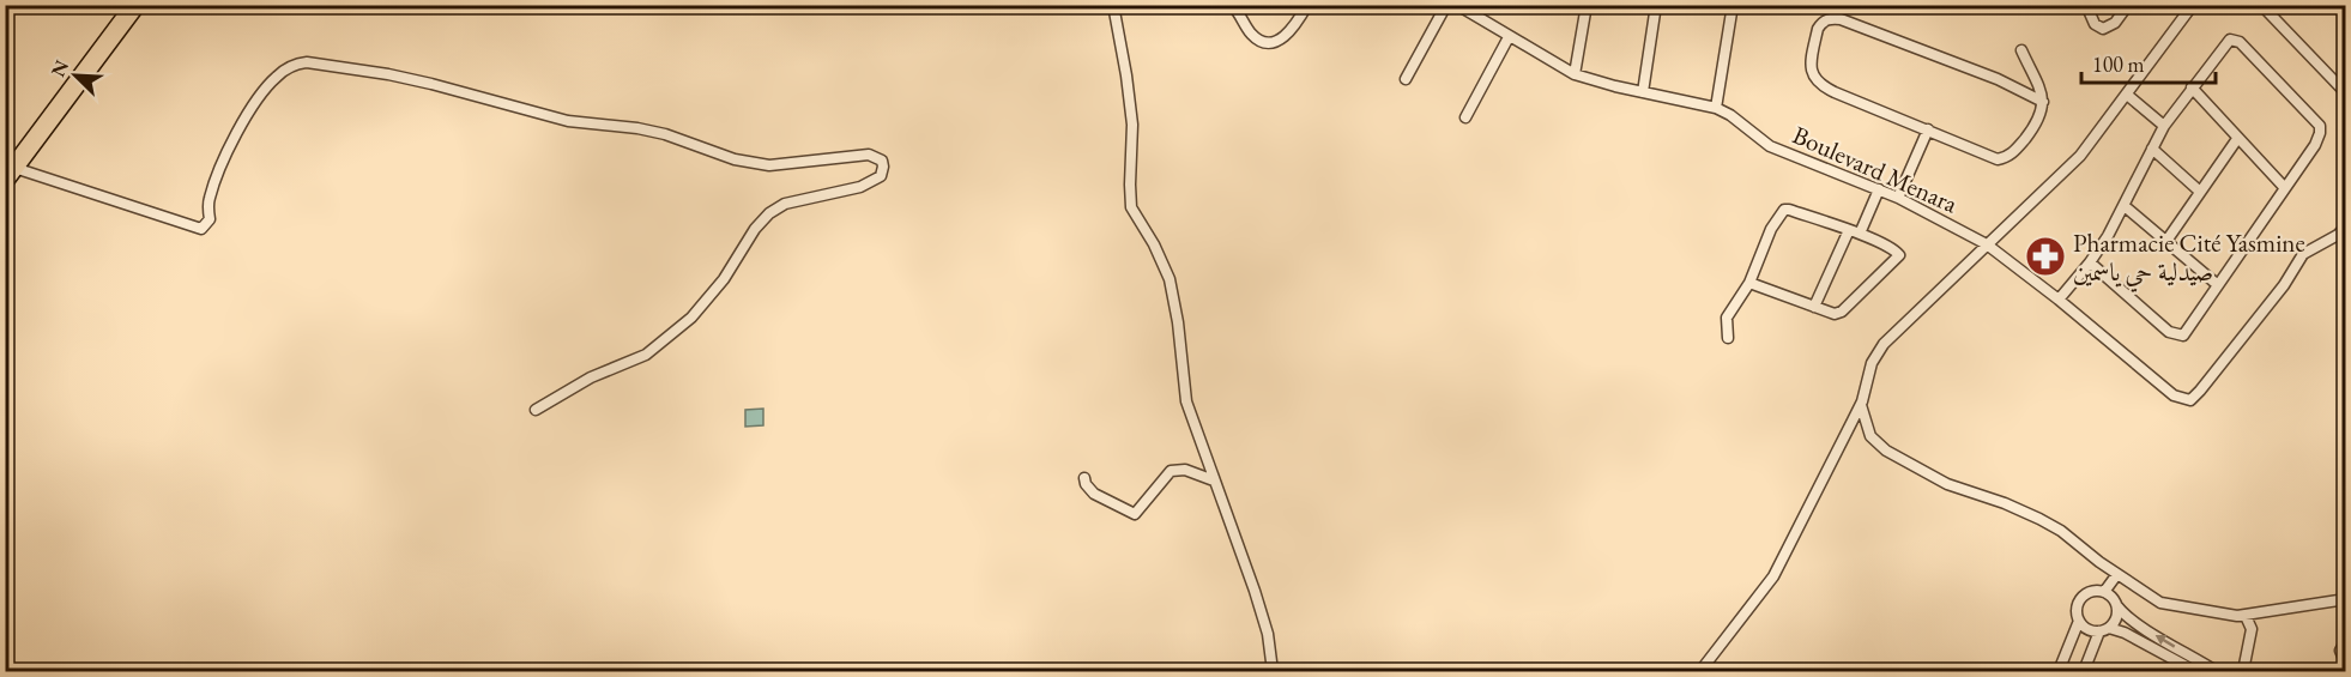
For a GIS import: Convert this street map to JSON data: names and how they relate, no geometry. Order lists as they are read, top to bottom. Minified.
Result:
{"streets":{"street":["Boulevard Menara"]},"places":{"pharmacy":["Pharmacie Cité Yasmine صيدلية حي ياسمين"]},"scale_bar":"100 m","north":"top left"}
